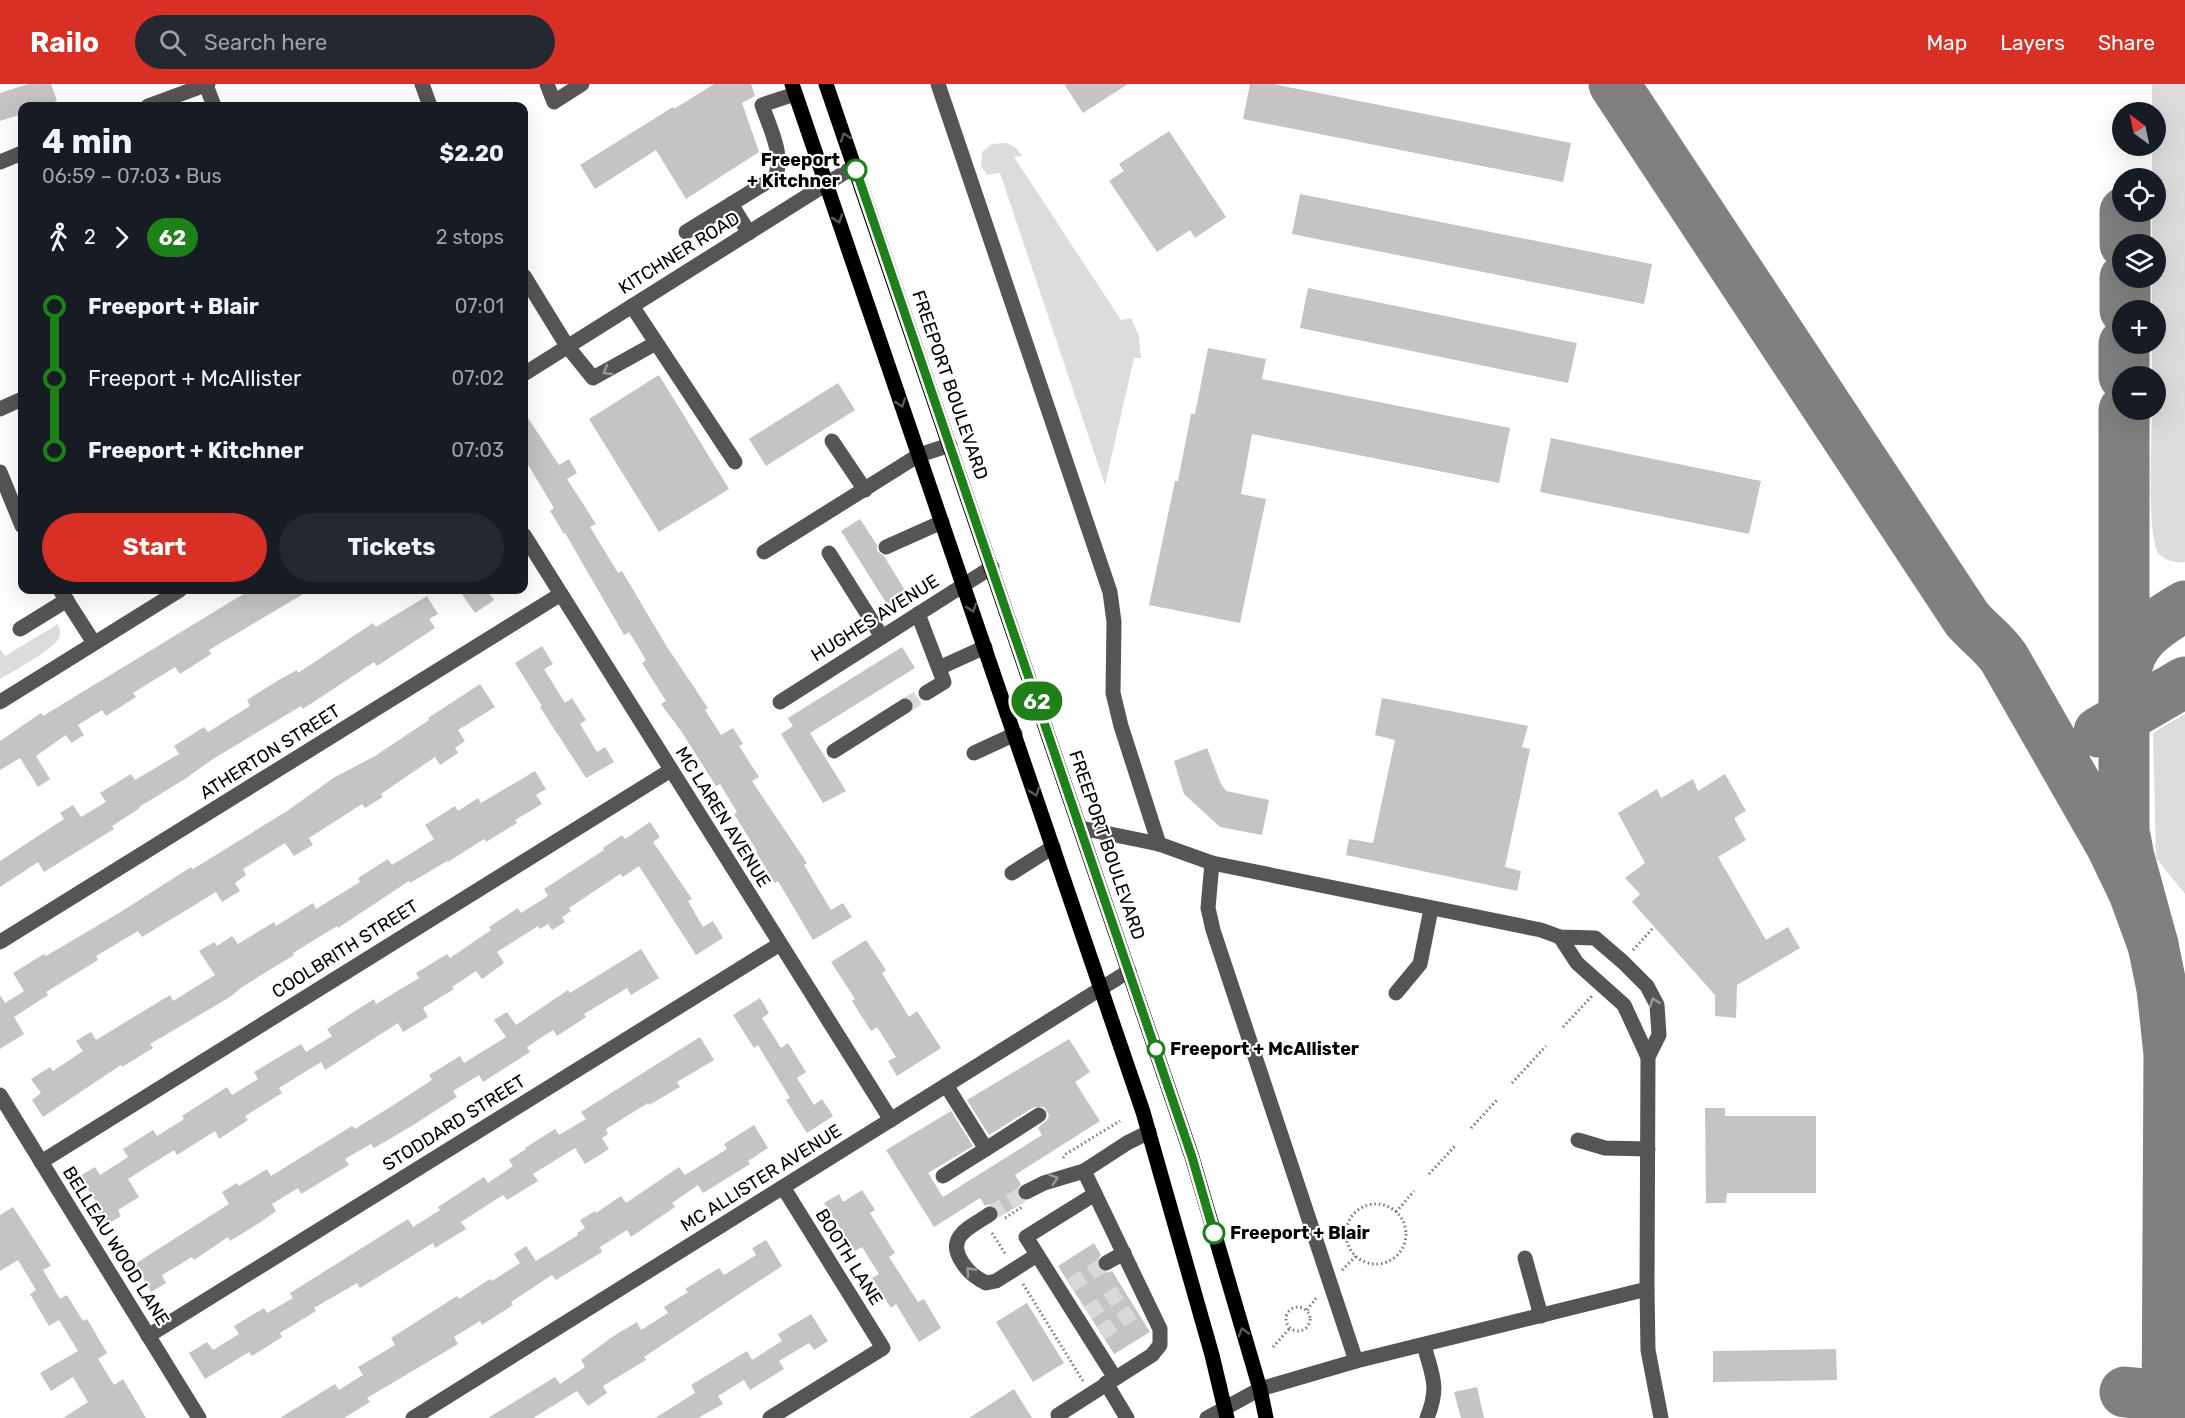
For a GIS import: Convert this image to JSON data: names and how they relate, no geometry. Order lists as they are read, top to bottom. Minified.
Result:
{"streets":{"main road":["FREEPORT BOULEVARD"],"street":["KITCHNER ROAD","HUGHES AVENUE","ATHERTON STREET","MC LAREN AVENUE","COOLBRITH STREET","STODDARD STREET","MC ALLISTER AVENUE","BELLEAU WOOD LANE","BOOTH LANE"]},"crossings":[["KITCHNER ROAD","FREEPORT BOULEVARD"],["FREEPORT BOULEVARD","HUGHES AVENUE"],["FREEPORT BOULEVARD","MC ALLISTER AVENUE"],["ATHERTON STREET","MC LAREN AVENUE"],["MC LAREN AVENUE","COOLBRITH STREET"],["MC LAREN AVENUE","STODDARD STREET"],["MC LAREN AVENUE","MC ALLISTER AVENUE"],["COOLBRITH STREET","BELLEAU WOOD LANE"],["STODDARD STREET","BELLEAU WOOD LANE"],["MC ALLISTER AVENUE","BOOTH LANE"]],"places":["Freeport + Kitchner","Freeport + McAllister","Freeport + Blair"],"lines":["bus line 62"],"north":"top left","page":{"header":"Railo","search":"Search here","nav":["Map","Layers","Share"],"on_map":"62","map_buttons":["+","−"],"heading":["4 min","06:59 – 07:03 · Bus","$2.20"],"legs":["2","62","2 stops"],"list":[{"name":"Freeport + Blair","value":"07:01"},{"name":"Freeport + McAllister","value":"07:02"},{"name":"Freeport + Kitchner","value":"07:03"}],"buttons":["Start","Tickets"]}}
